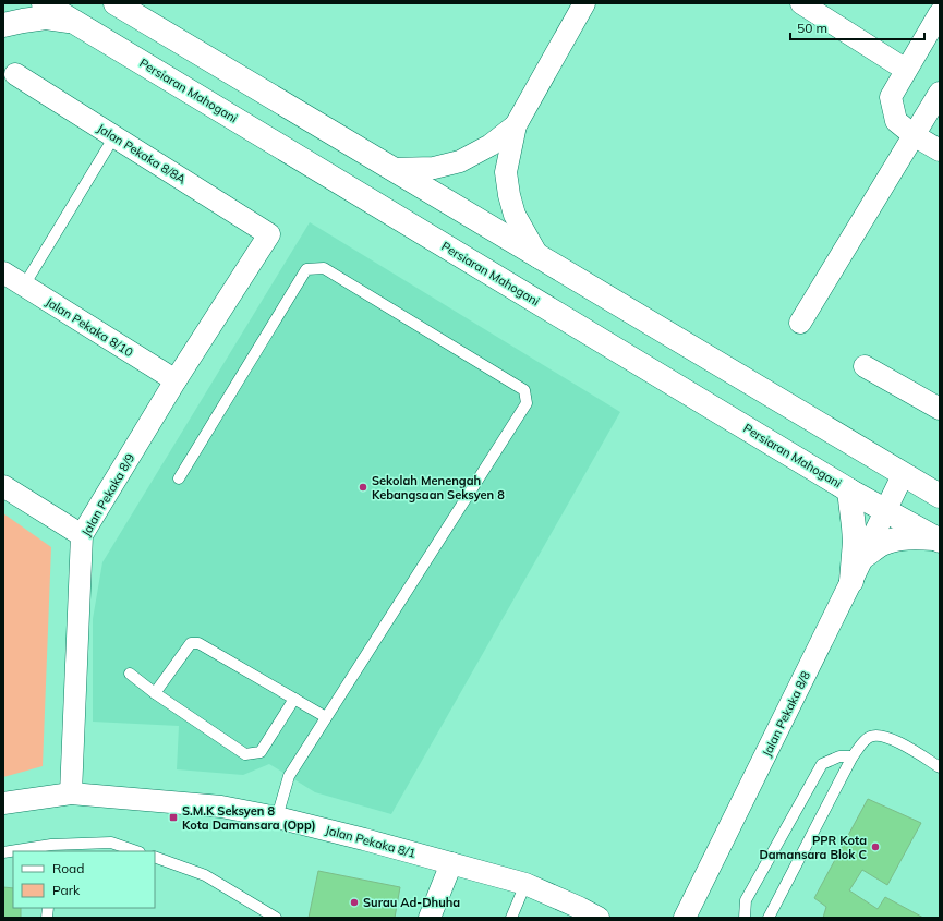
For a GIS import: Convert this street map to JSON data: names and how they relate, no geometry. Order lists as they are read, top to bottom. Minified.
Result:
{"streets":{"main road":["Persiaran Mahogani"],"street":["Jalan Pekaka 8/8A","Jalan Pekaka 8/10","Jalan Pekaka 8/9","Jalan Pekaka 8/8","Jalan Pekaka 8/1"]},"crossings":[["Persiaran Mahogani","Jalan Pekaka 8/8"],["Jalan Pekaka 8/8A","Jalan Pekaka 8/9"],["Jalan Pekaka 8/10","Jalan Pekaka 8/9"],["Jalan Pekaka 8/9","Jalan Pekaka 8/1"]],"places":{"other":["Sekolah Menengah Kebangsaan Seksyen 8","PPR Kota Damansara Blok C","Surau Ad-Dhuha"],"transit":["S.M.K Seksyen 8 Kota Damansara (Opp)"]},"legend":["Road","Park"],"scale_bar":"50 m"}
